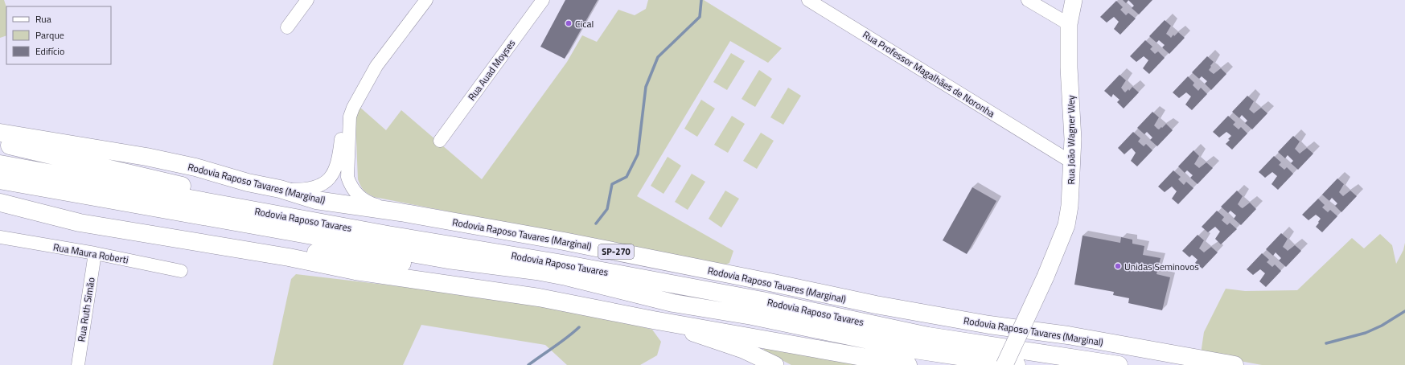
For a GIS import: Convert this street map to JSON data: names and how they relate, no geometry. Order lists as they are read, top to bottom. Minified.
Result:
{"streets":{"highway":["Rodovia Raposo Tavares (Marginal)","Rodovia Raposo Tavares","SP-270"],"main road":["Rua João Wagner Wey"],"street":["Rua Auad Moyses","Rua Professor Magalhães de Noronha","Rua Maura Roberti","Rua Ruth Simão"]},"crossings":[["Rua Professor Magalhães de Noronha","Rua João Wagner Wey"],["Rua Maura Roberti","Rua Ruth Simão"]],"places":["Cical","Unidas Seminovos"],"legend":["Rua","Parque","Edifício"]}
